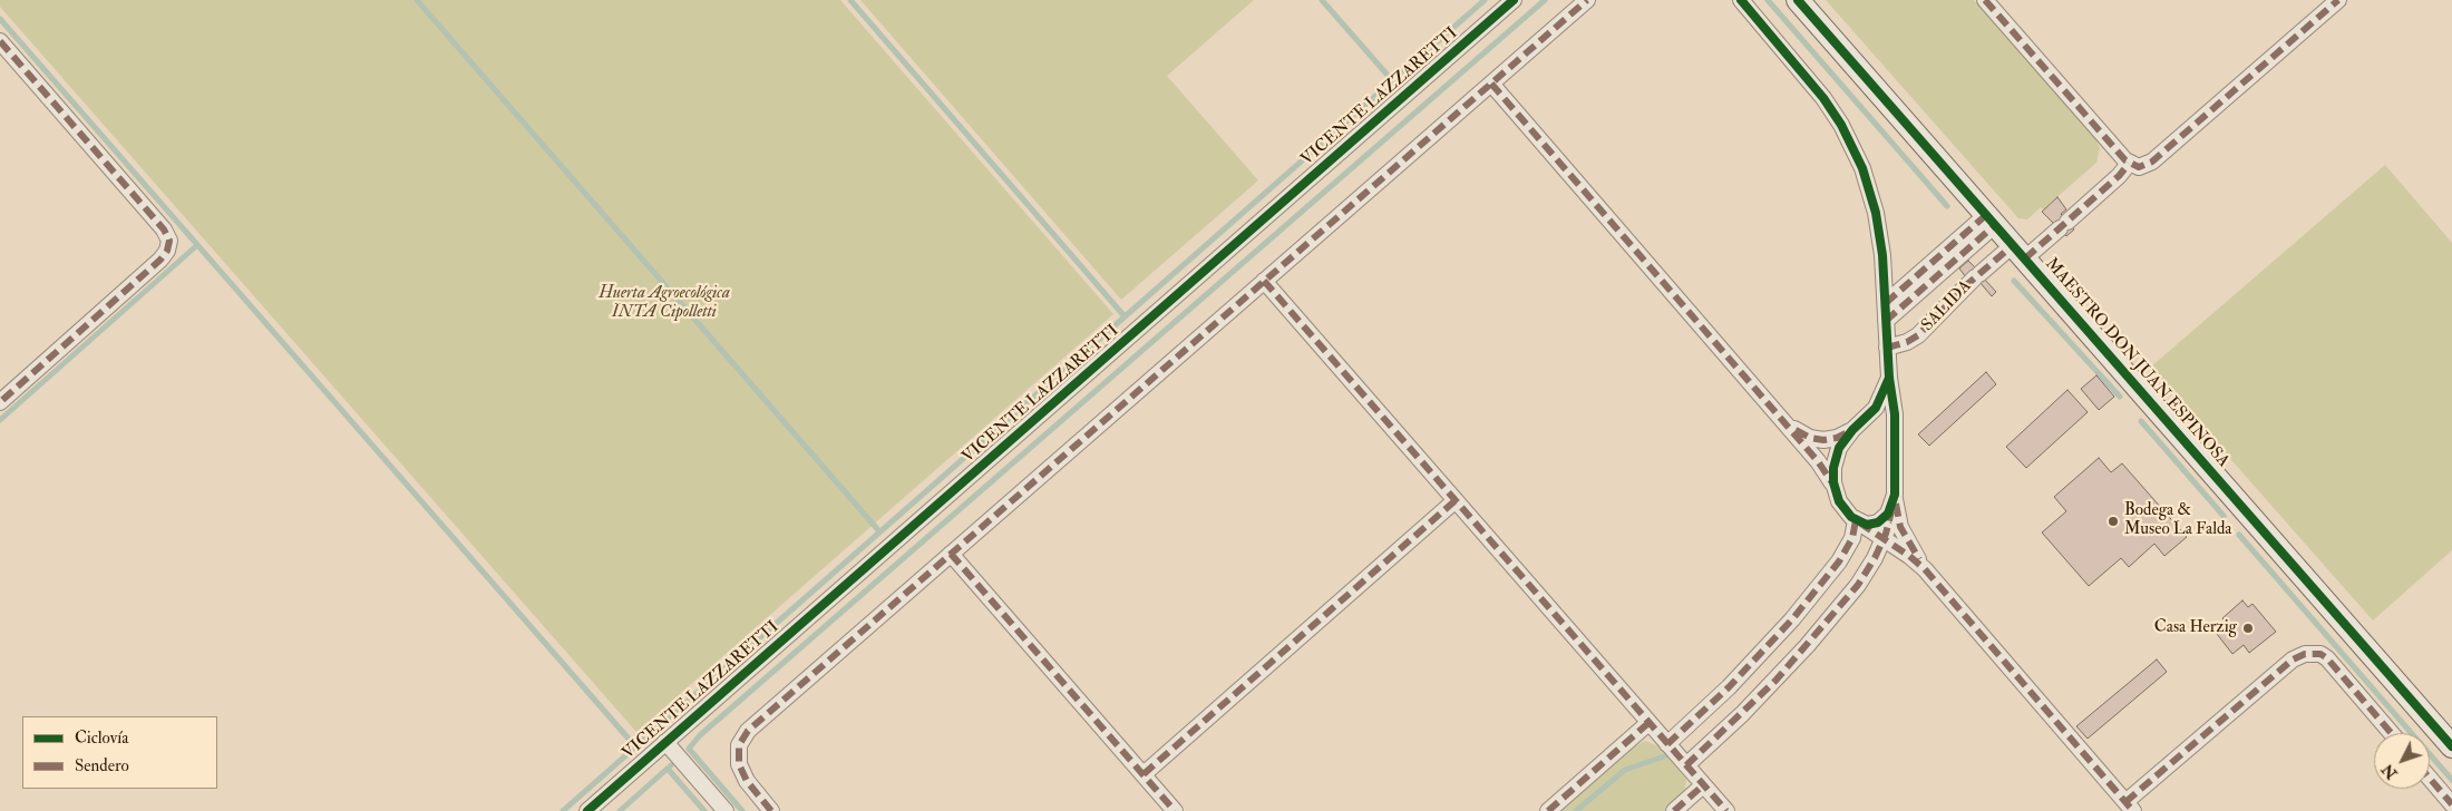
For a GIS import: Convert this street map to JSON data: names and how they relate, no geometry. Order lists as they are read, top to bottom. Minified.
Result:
{"streets":{"main road":["MAESTRO DON JUAN ESPINOSA"],"street":["VICENTE LAZZARETTI","SALIDA"]},"crossings":[["SALIDA","MAESTRO DON JUAN ESPINOSA"]],"parks":["Huerta Agroecológica INTA Cipolletti"],"places":["Bodega & Museo La Falda","Casa Herzig"],"legend":["Ciclovía","Sendero"],"north":"bottom left"}
